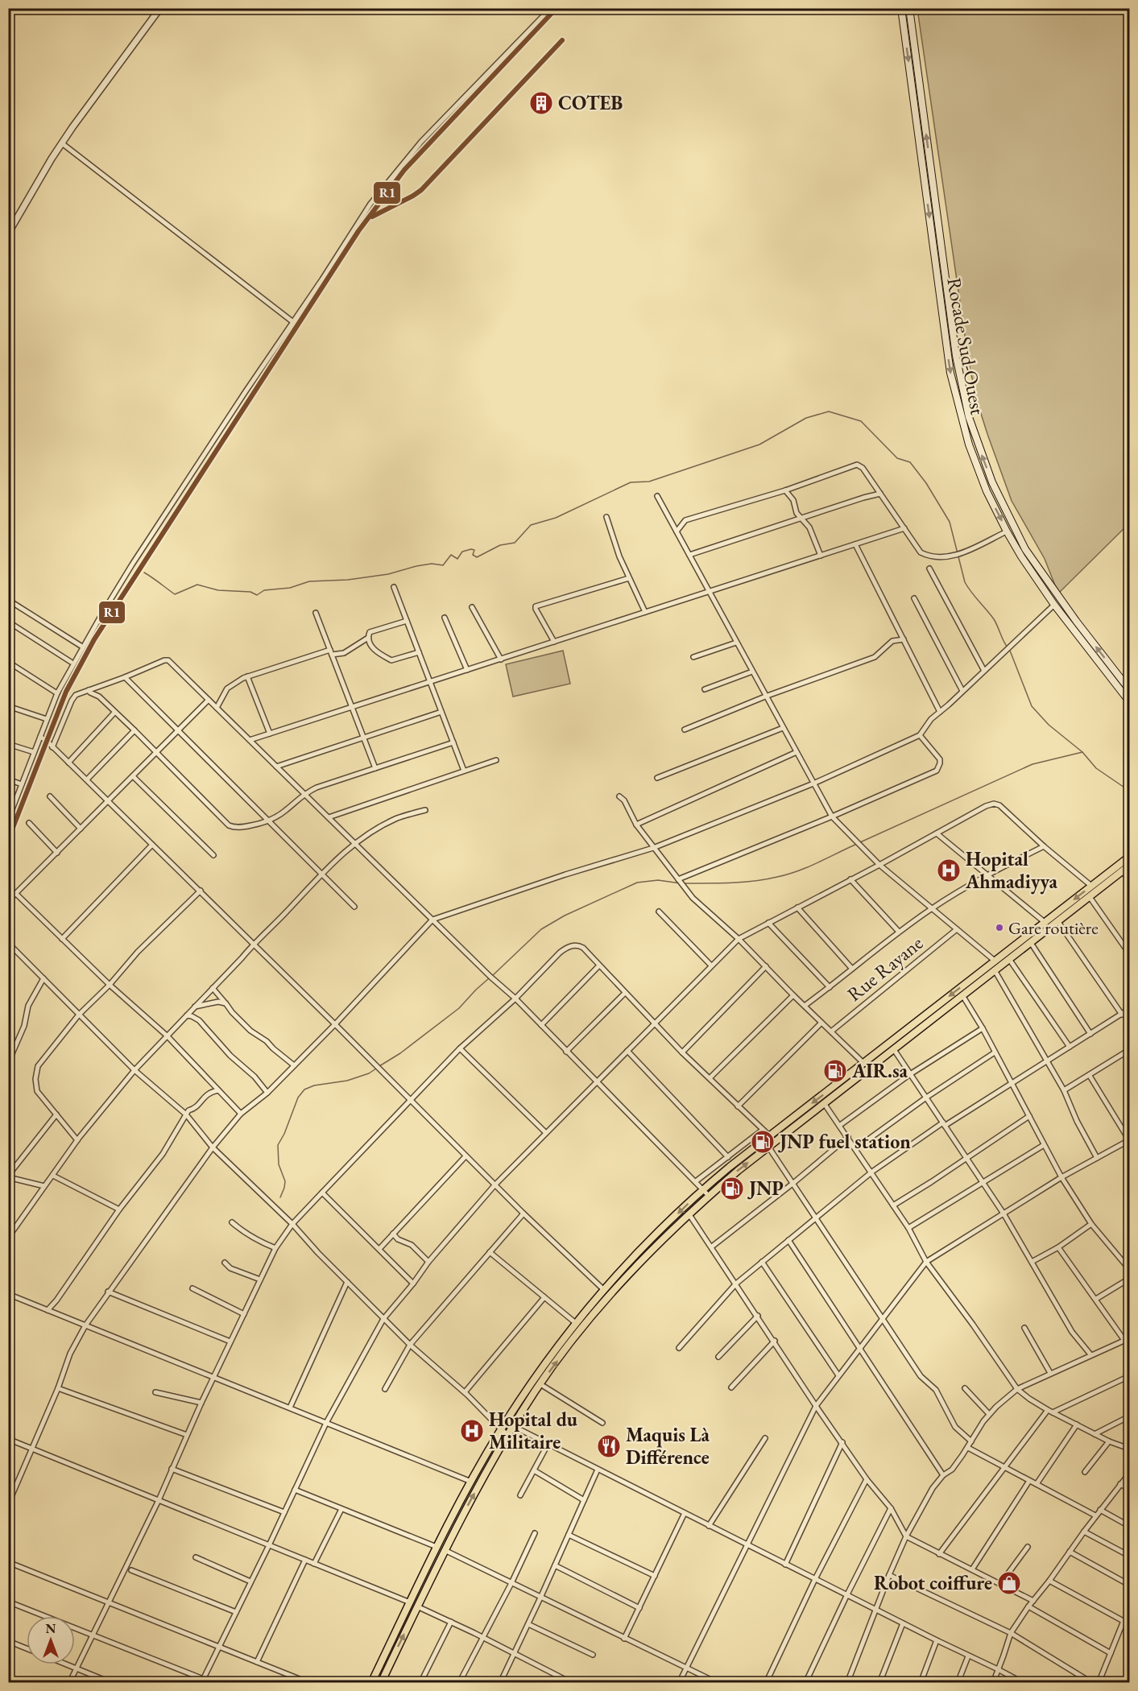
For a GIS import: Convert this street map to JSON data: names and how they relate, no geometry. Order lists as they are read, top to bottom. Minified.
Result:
{"streets":{"main road":["Rocade Sud-Ouest"],"street":["Rue Rayane"]},"places":{"building":["COTEB"],"hospital":["Hopital Ahmadiyya","Hopital du Militaire"],"other":["Gare routière"],"fuel station":["AIR.sa","JNP fuel station","JNP"],"restaurant":["Maquis Là Différence"],"shop":["Robot coiffure"]},"lines":["transit line R1"],"north":"top"}
